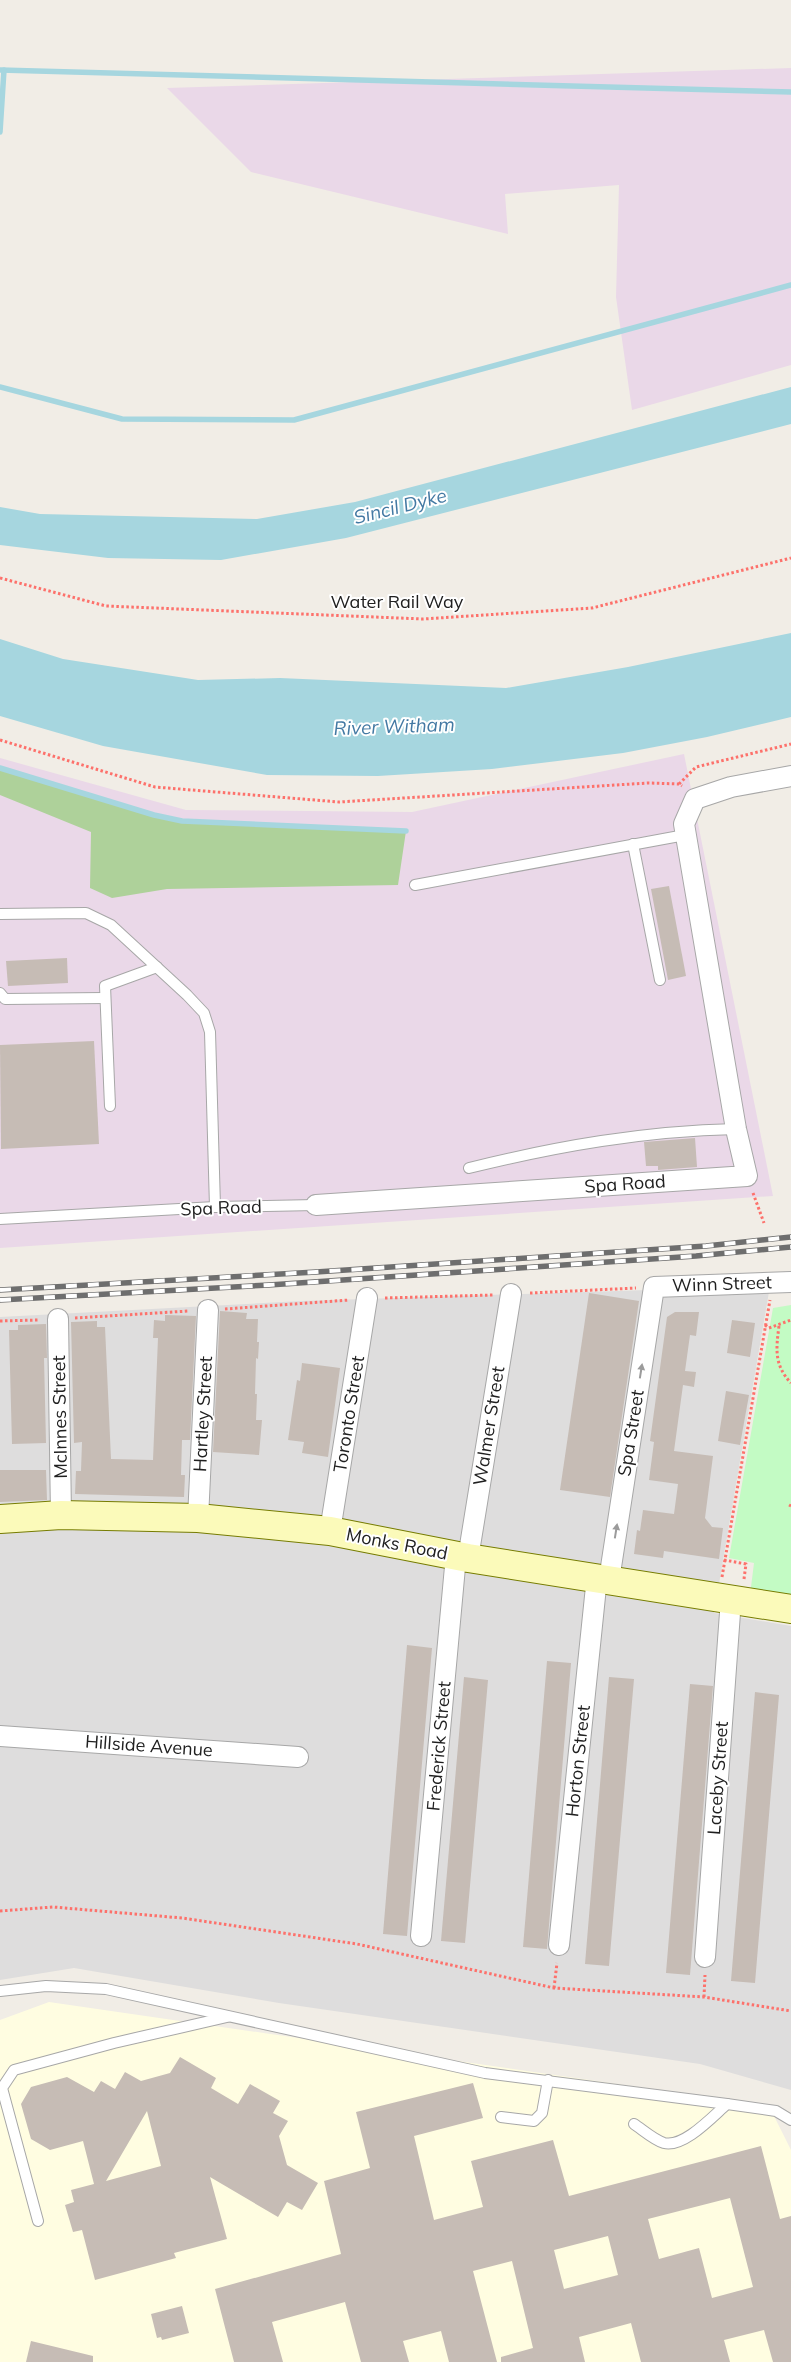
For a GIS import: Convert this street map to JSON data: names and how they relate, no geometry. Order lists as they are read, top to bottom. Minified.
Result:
{"streets":{"main road":["Monks Road"],"street":["Spa Road","Winn Street","Hartley Street","Toronto Street","McInnes Street","Walmer Street","Spa Street","Hillside Avenue","Frederick Street","Horton Street","Laceby Street"],"path":["Water Rail Way"]},"crossings":[["Winn Street","Spa Street"],["Hartley Street","Monks Road"],["Toronto Street","Monks Road"],["McInnes Street","Monks Road"],["Walmer Street","Monks Road"],["Walmer Street","Frederick Street"],["Spa Street","Monks Road"],["Spa Street","Horton Street"],["Monks Road","Frederick Street"],["Monks Road","Horton Street"],["Monks Road","Laceby Street"]],"one_way":["Spa Street"],"water":["Sincil Dyke","River Witham"]}
